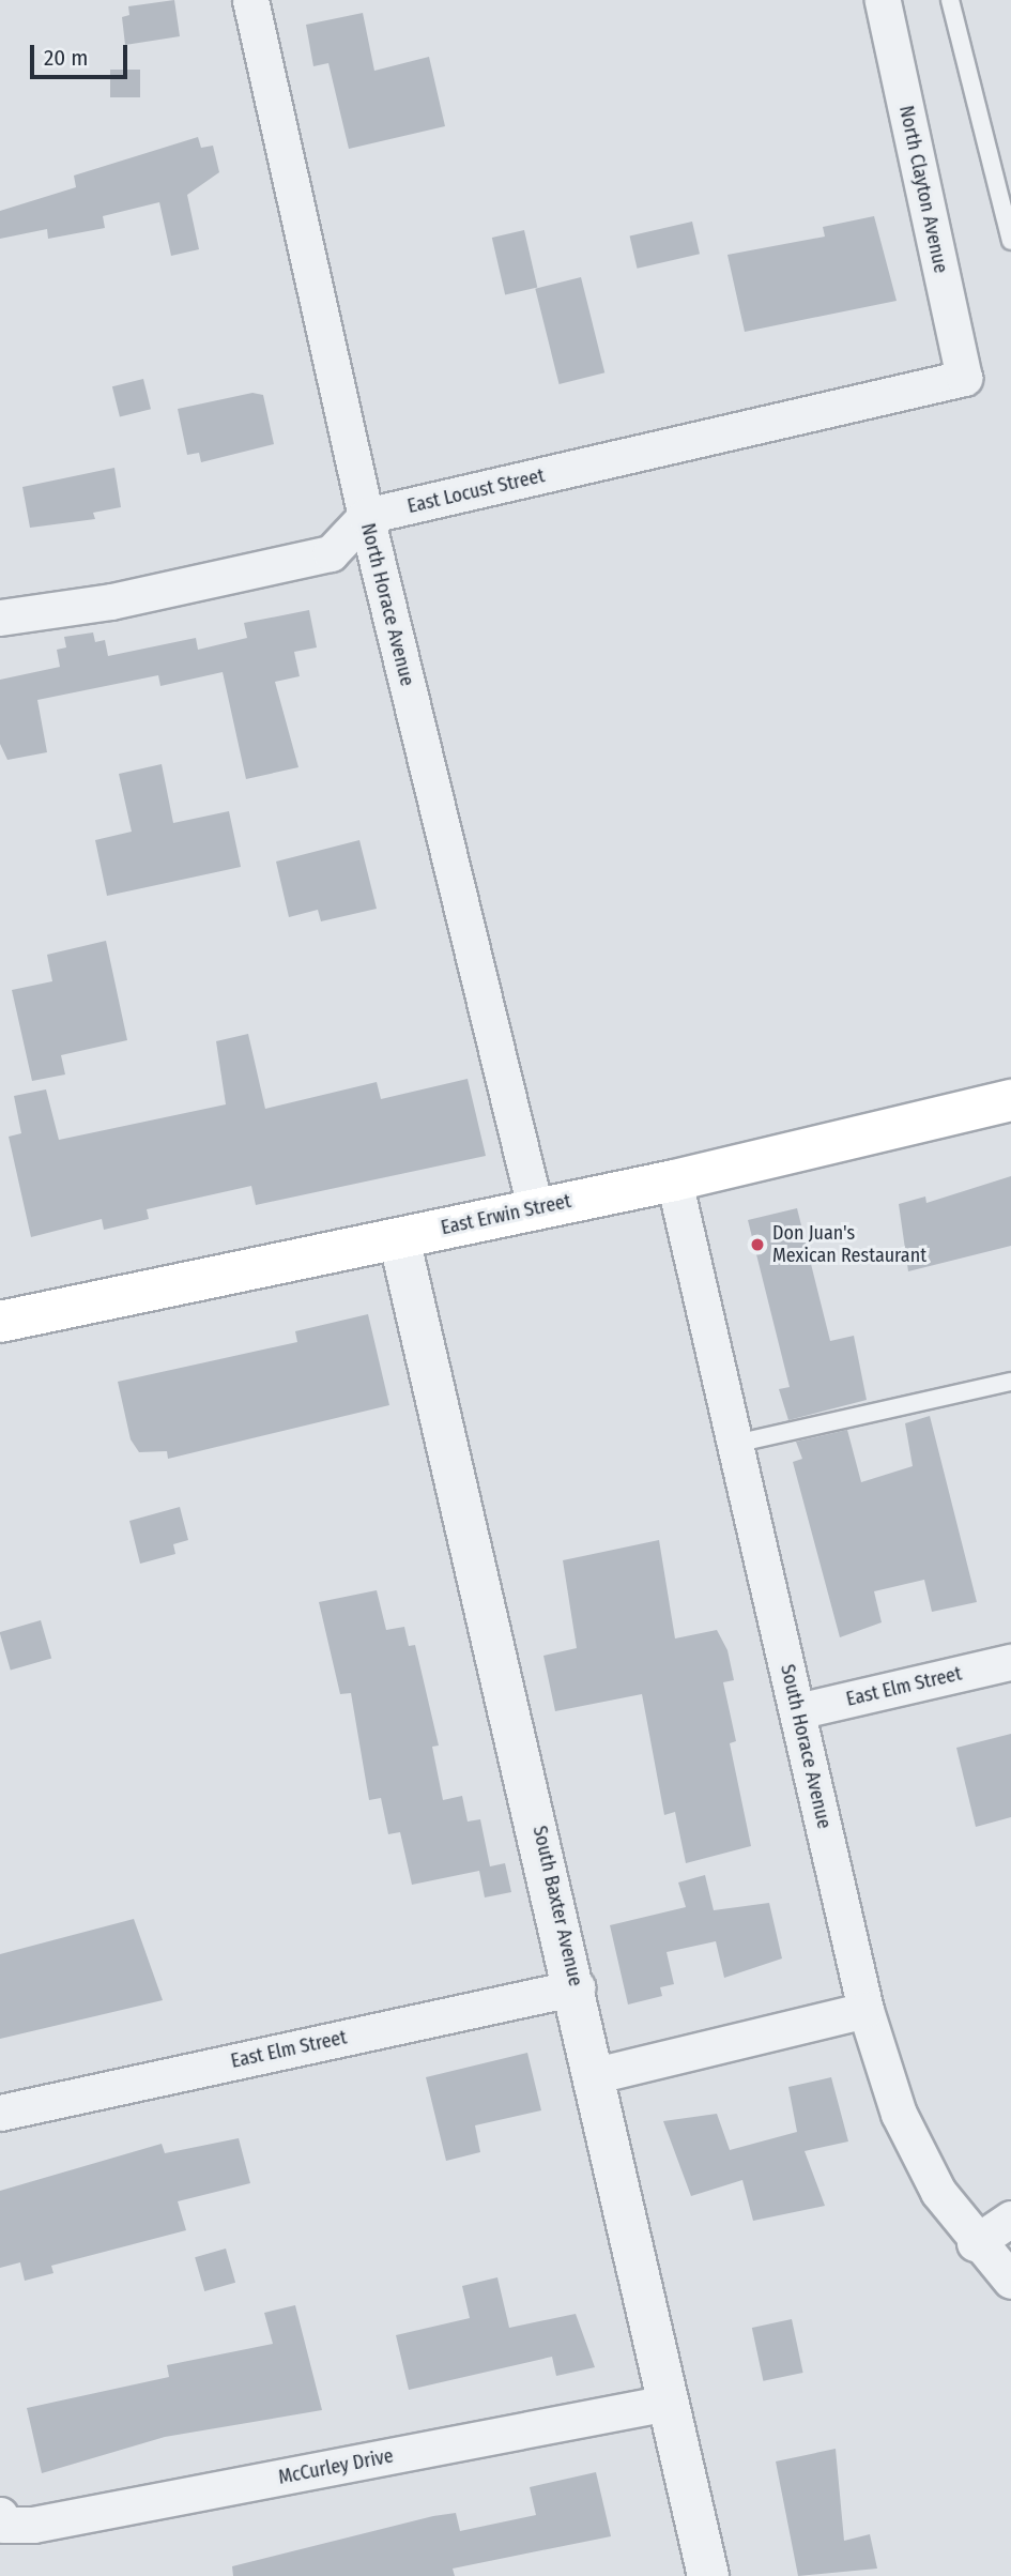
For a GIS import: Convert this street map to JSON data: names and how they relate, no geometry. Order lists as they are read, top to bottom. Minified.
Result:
{"streets":{"main road":["East Erwin Street"],"street":["North Clayton Avenue","East Locust Street","North Horace Avenue","East Elm Street","South Horace Avenue","South Baxter Avenue","McCurley Drive"]},"crossings":[["North Clayton Avenue","East Locust Street"],["East Locust Street","North Horace Avenue"],["North Horace Avenue","East Erwin Street"],["East Erwin Street","South Horace Avenue"],["East Erwin Street","South Baxter Avenue"],["East Elm Street","South Horace Avenue"],["East Elm Street","South Baxter Avenue"],["South Baxter Avenue","McCurley Drive"]],"places":["Don Juan's Mexican Restaurant"],"scale_bar":"20 m"}
